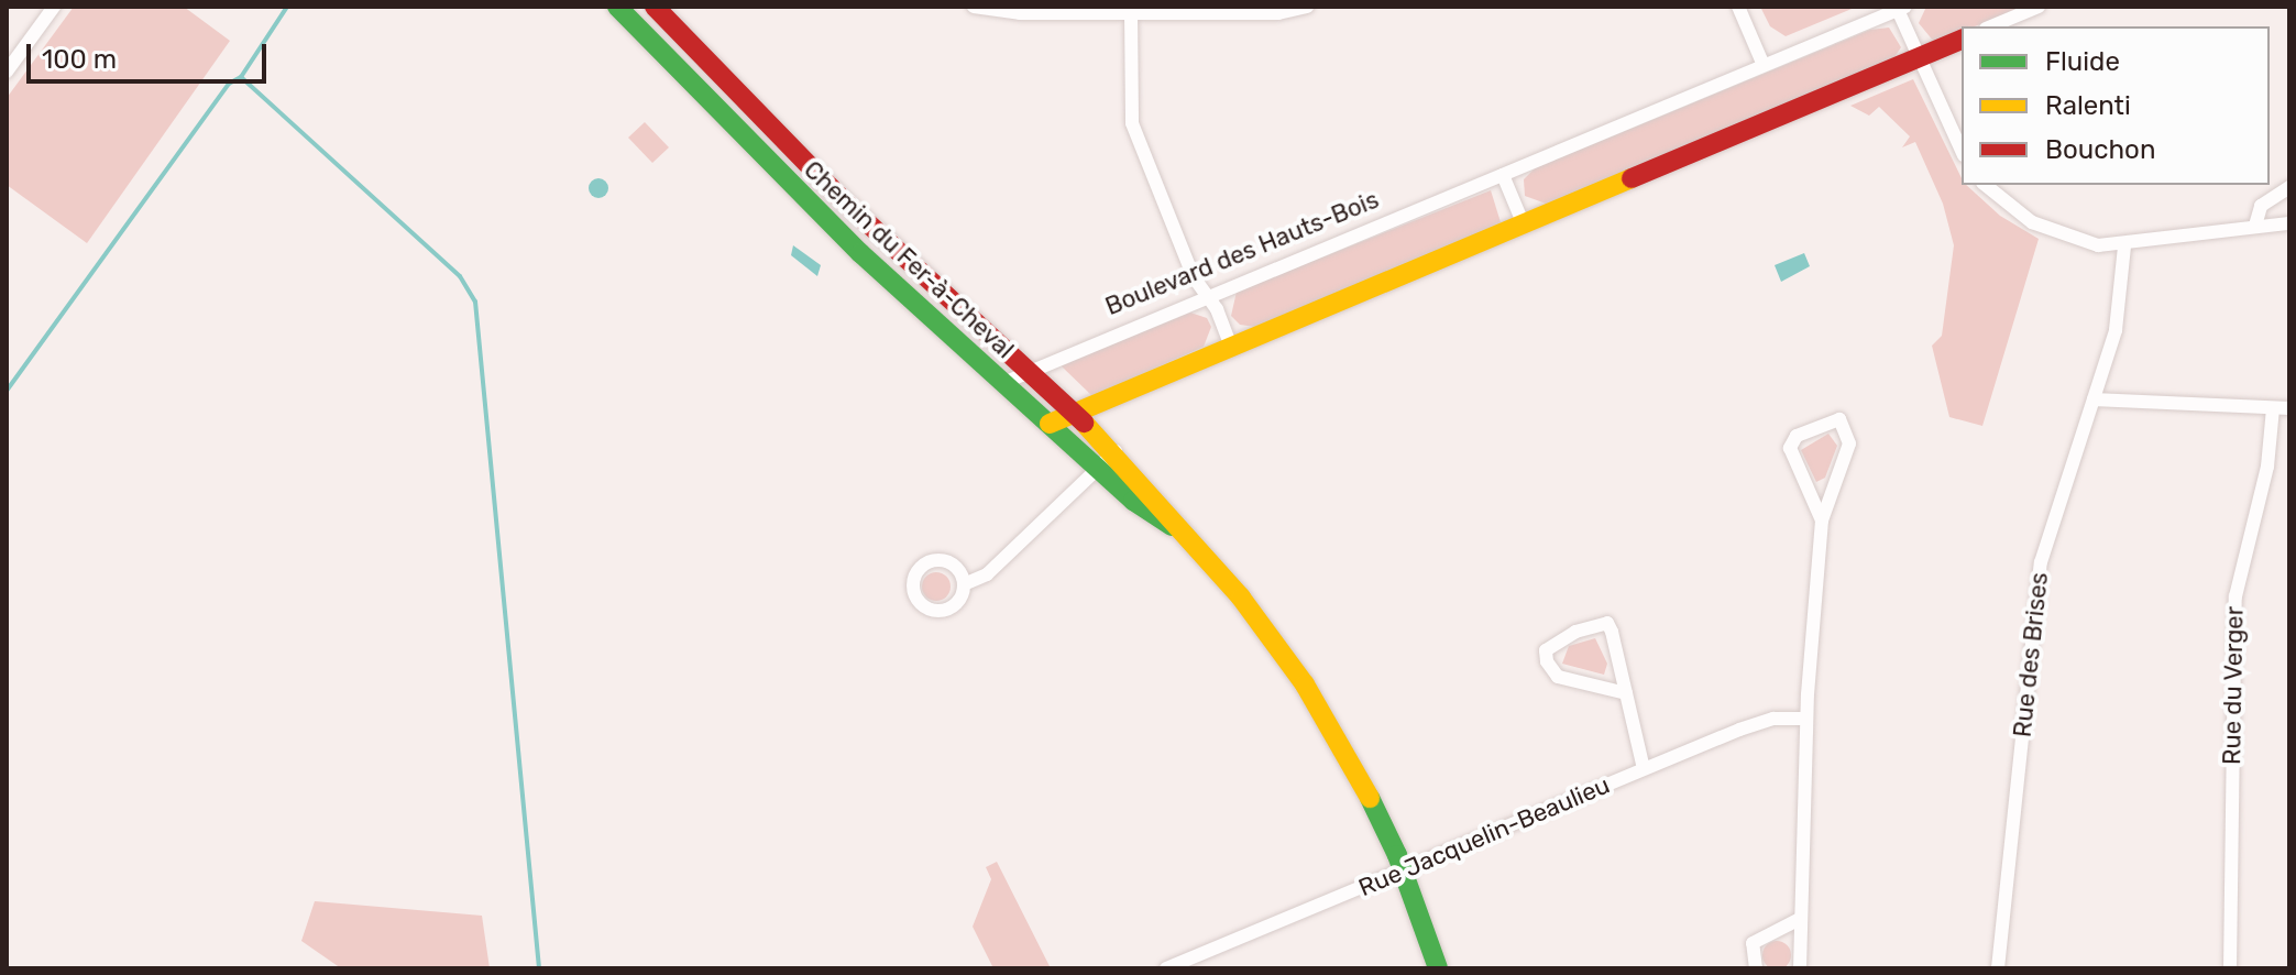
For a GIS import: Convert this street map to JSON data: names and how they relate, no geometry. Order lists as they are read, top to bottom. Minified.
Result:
{"streets":{"street":["Boulevard des Hauts-Bois","Chemin du Fer-à-Cheval","Rue des Brises","Rue du Verger","Rue Jacquelin-Beaulieu"]},"crossings":[["Boulevard des Hauts-Bois","Chemin du Fer-à-Cheval"],["Chemin du Fer-à-Cheval","Rue Jacquelin-Beaulieu"]],"legend":["Fluide","Ralenti","Bouchon"],"scale_bar":"100 m"}
